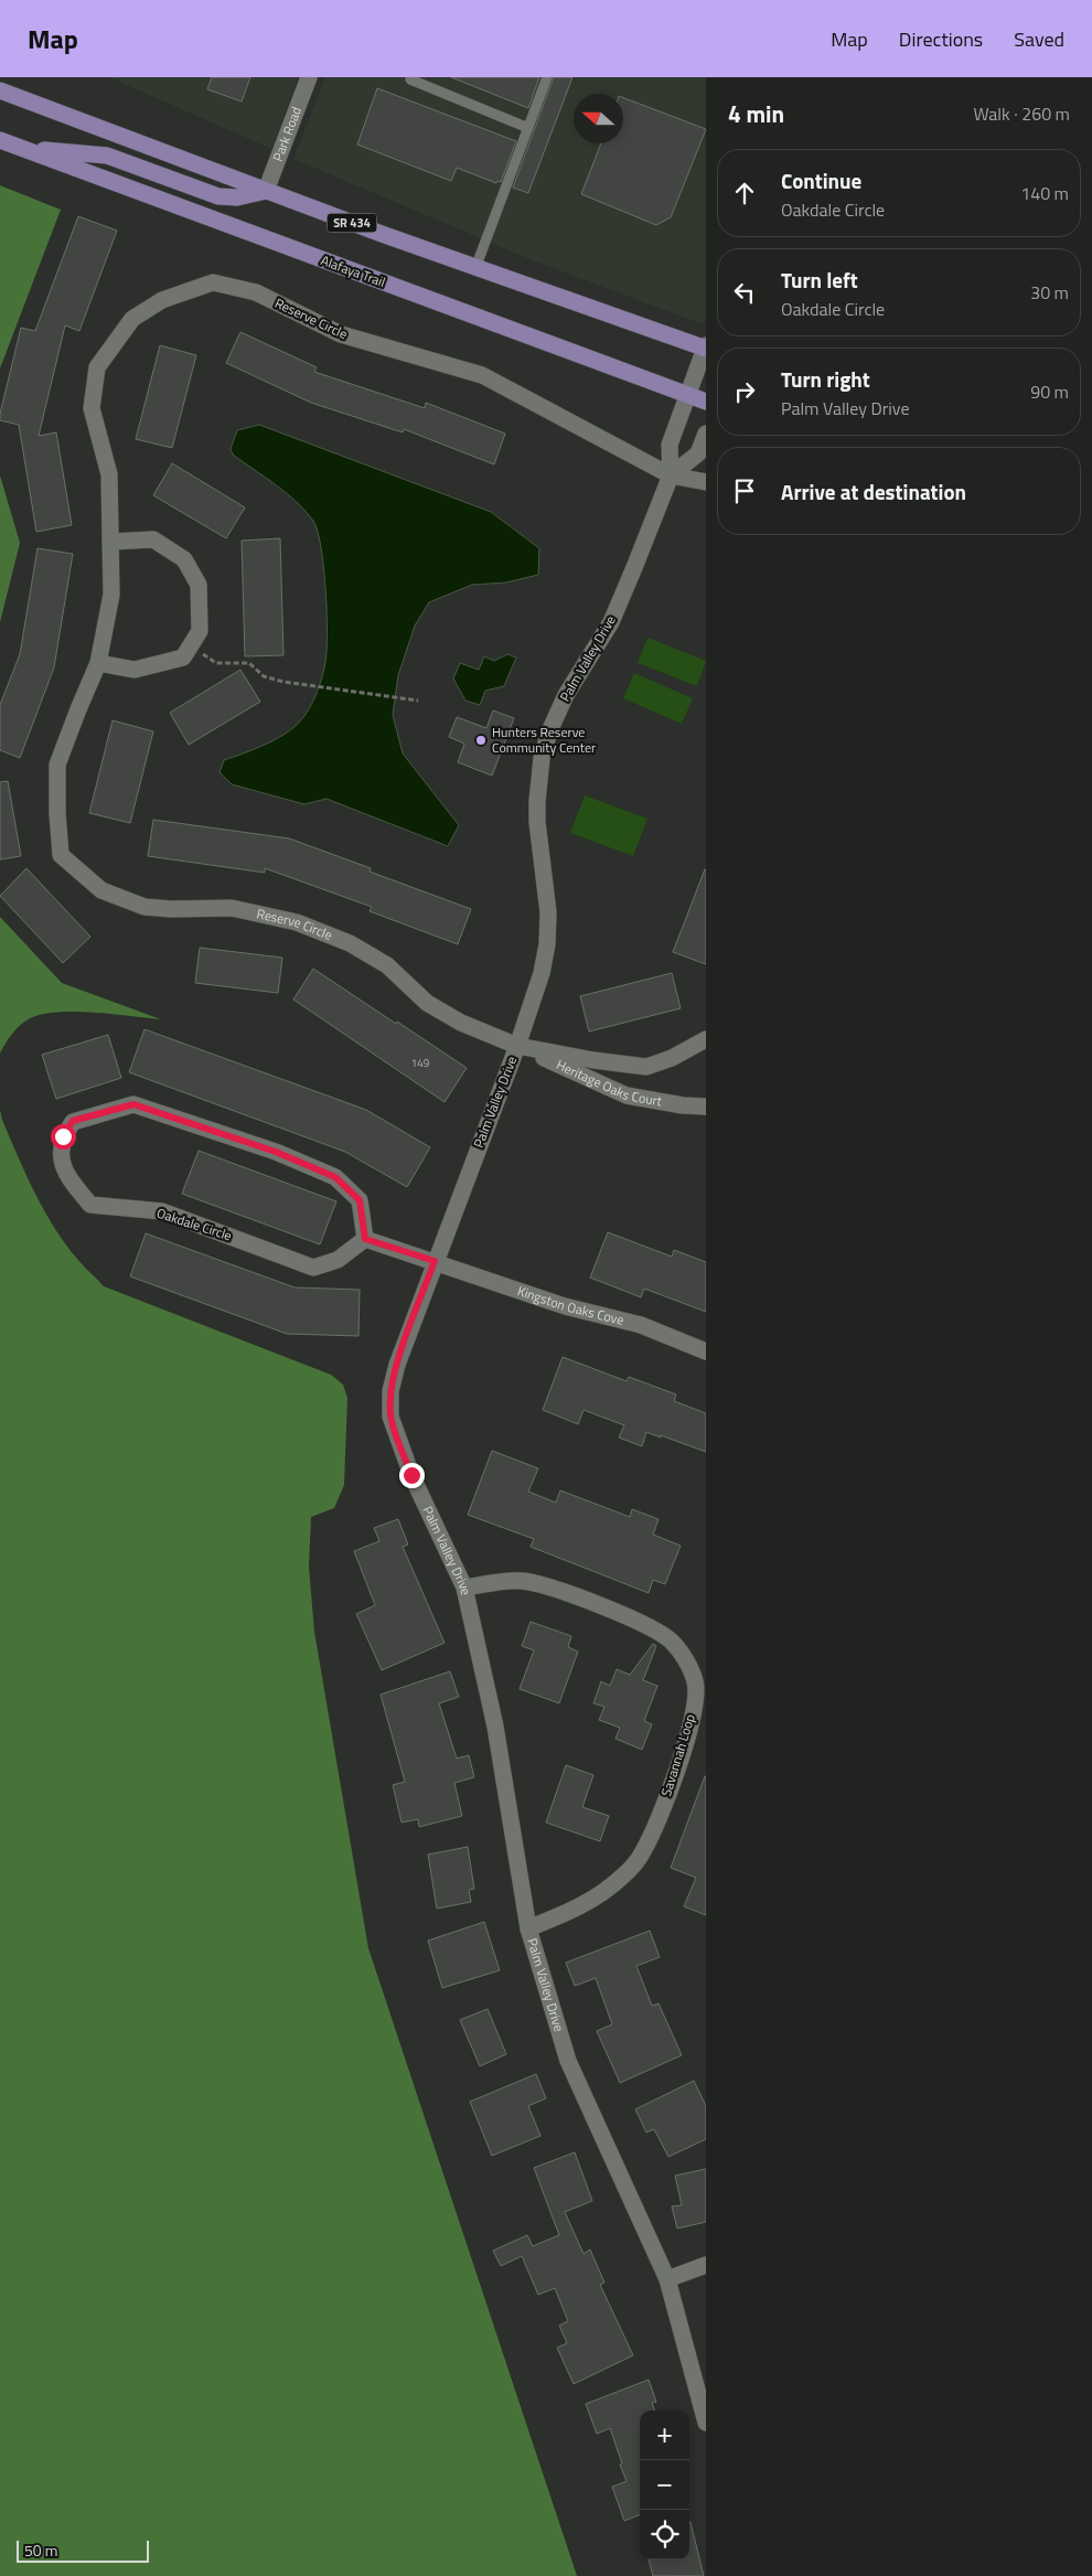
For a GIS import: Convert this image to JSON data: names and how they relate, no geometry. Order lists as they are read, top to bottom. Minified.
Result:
{"streets":{"main road":["SR 434","Alafaya Trail"],"street":["Park Road","Reserve Circle","Palm Valley Drive","Heritage Oaks Court","Oakdale Circle","Kingston Oaks Cove","Savannah Loop"]},"crossings":[["Park Road","SR 434"],["SR 434","Palm Valley Drive"],["Alafaya Trail","Palm Valley Drive"],["Reserve Circle","Palm Valley Drive"],["Reserve Circle","Heritage Oaks Court"],["Palm Valley Drive","Heritage Oaks Court"],["Palm Valley Drive","Kingston Oaks Cove"],["Palm Valley Drive","Savannah Loop"]],"places":["Hunters Reserve Community Center"],"house_numbers":["149"],"scale_bar":"50 m","north":"left","page":{"header":"Map","nav":["Map","Directions","Saved"],"heading":["4 min","Walk · 260 m"],"list":[["Continue","Oakdale Circle","140 m"],["Turn left","Oakdale Circle","30 m"],["Turn right","Palm Valley Drive","90 m"],"Arrive at destination"],"map_buttons":["+","−"],"scale":"50 m"}}
